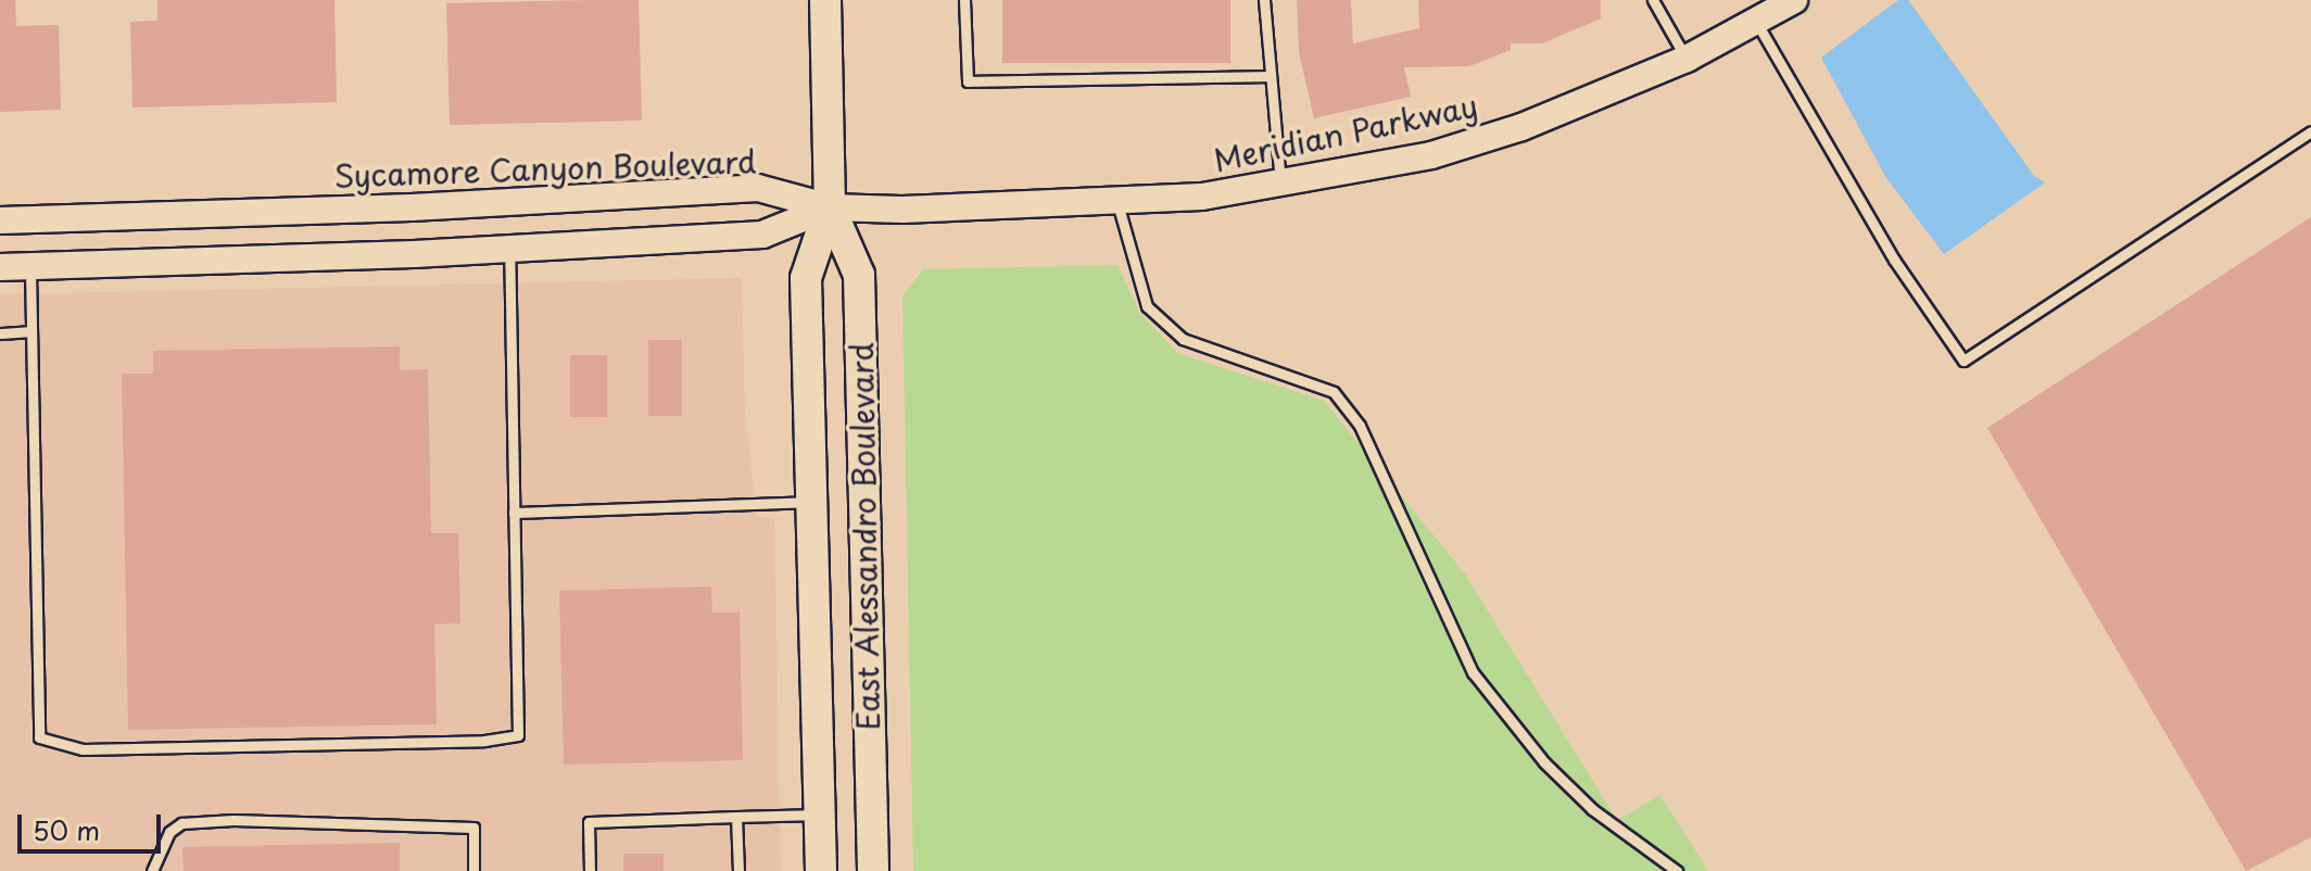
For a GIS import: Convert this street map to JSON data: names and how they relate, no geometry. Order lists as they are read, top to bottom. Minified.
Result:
{"streets":{"main road":["Meridian Parkway","Sycamore Canyon Boulevard","East Alessandro Boulevard"]},"crossings":[["Meridian Parkway","Sycamore Canyon Boulevard"],["Meridian Parkway","East Alessandro Boulevard"],["Sycamore Canyon Boulevard","East Alessandro Boulevard"]],"scale_bar":"50 m"}
